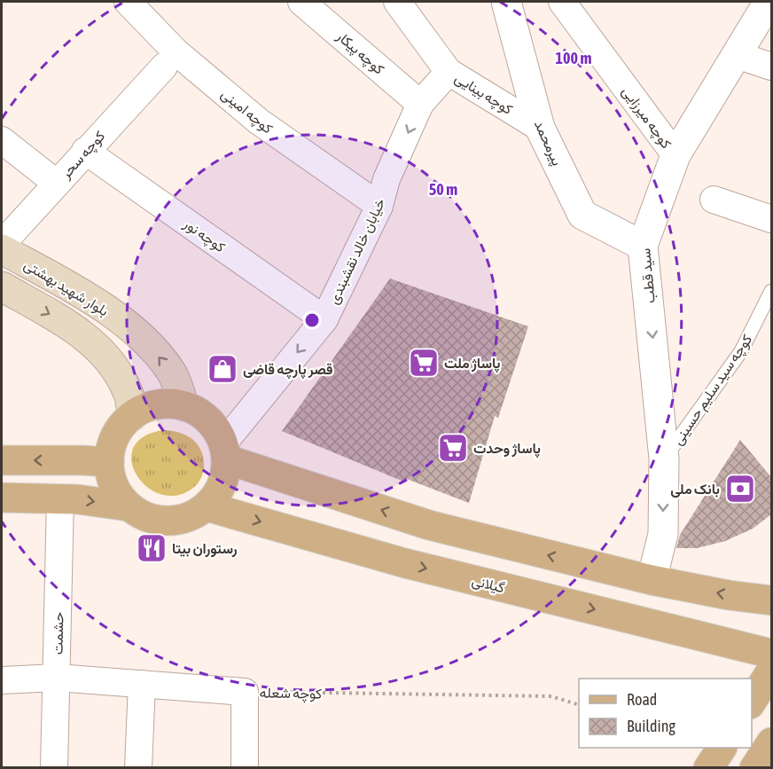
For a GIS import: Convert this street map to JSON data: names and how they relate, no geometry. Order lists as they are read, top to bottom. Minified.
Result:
{"streets":{"main road":["بلوار شهید بهشتی","گیلانی"],"street":["کوچه پیکار","کوچه بینایی","کوچه امینی","کوچه میرزایی","پیرمحمد","کوچه سحر","کوچه نور","خیابان خالد نقشبندی","سید قطب","حشمت","کوچه شعله"],"lane":["کوچه سید سلیم حسینی"]},"crossings":[["کوچه پیکار","خیابان خالد نقشبندی"],["کوچه بینایی","پیرمحمد"],["کوچه بینایی","خیابان خالد نقشبندی"],["کوچه امینی","خیابان خالد نقشبندی"],["کوچه میرزایی","سید قطب"],["پیرمحمد","سید قطب"],["کوچه سحر","کوچه نور"],["کوچه نور","خیابان خالد نقشبندی"],["خیابان خالد نقشبندی","بلوار شهید بهشتی"],["خیابان خالد نقشبندی","گیلانی"],["سید قطب","کوچه سید سلیم حسینی"],["بلوار شهید بهشتی","گیلانی"],["حشمت","کوچه شعله"]],"one_way":["خیابان خالد نقشبندی","سید قطب"],"places":{"supermarket":["پاساژ ملت","پاساژ وحدت"],"shop":["قصر پارچه قاضی"],"bank":["بانک ملی"],"restaurant":["رستوران بیتا"]},"legend":["Road","Building"],"rings":["100 m","50 m"]}
